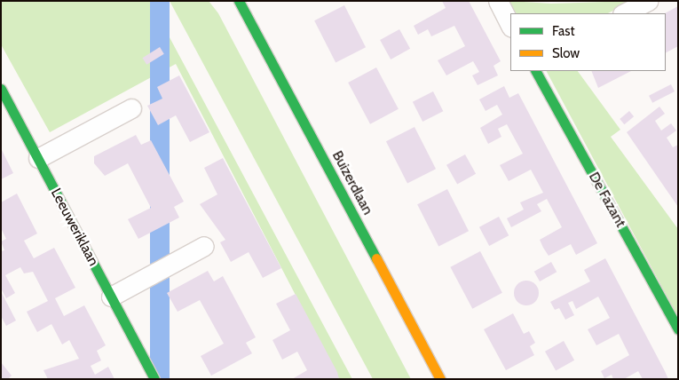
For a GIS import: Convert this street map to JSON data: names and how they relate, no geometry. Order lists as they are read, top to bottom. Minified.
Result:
{"streets":{"street":["Buizerdlaan","De Fazant","Leeuweriklaan"]},"legend":["Fast","Slow"]}
